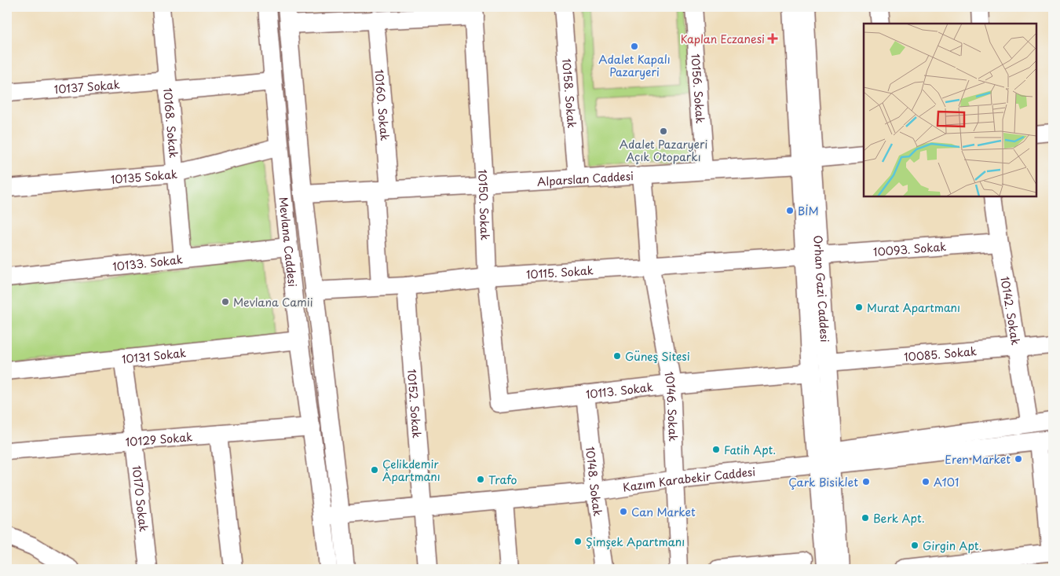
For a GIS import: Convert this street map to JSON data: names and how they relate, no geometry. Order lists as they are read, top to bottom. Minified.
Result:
{"streets":{"street":["10137 Sokak","10156. Sokak","10158. Sokak","10160. Sokak","10168. Sokak","10135 Sokak","Alparslan Caddesi","10150. Sokak","Mevlana Caddesi","10093. Sokak","10133. Sokak","10115. Sokak","Orhan Gazi Caddesi","10142. Sokak","10085. Sokak","10131 Sokak","10113. Sokak","10152. Sokak","10146. Sokak","10129 Sokak","Kazım Karabekir Caddesi","10148. Sokak","10170 Sokak"]},"crossings":[["10137 Sokak","10168. Sokak"],["10137 Sokak","Mevlana Caddesi"],["10156. Sokak","Alparslan Caddesi"],["10158. Sokak","Alparslan Caddesi"],["10160. Sokak","Alparslan Caddesi"],["10160. Sokak","10115. Sokak"],["10168. Sokak","10135 Sokak"],["10168. Sokak","10133. Sokak"],["10135 Sokak","Mevlana Caddesi"],["Alparslan Caddesi","10150. Sokak"],["Alparslan Caddesi","Mevlana Caddesi"],["Alparslan Caddesi","Orhan Gazi Caddesi"],["Alparslan Caddesi","10146. Sokak"],["10150. Sokak","10115. Sokak"],["10150. Sokak","10113. Sokak"],["Mevlana Caddesi","10133. Sokak"],["Mevlana Caddesi","10115. Sokak"],["Mevlana Caddesi","10131 Sokak"],["Mevlana Caddesi","10129 Sokak"],["Mevlana Caddesi","Kazım Karabekir Caddesi"],["10093. Sokak","10115. Sokak"],["10093. Sokak","Orhan Gazi Caddesi"],["10093. Sokak","10142. Sokak"],["10115. Sokak","Orhan Gazi Caddesi"],["10115. Sokak","10152. Sokak"],["10115. Sokak","10146. Sokak"],["Orhan Gazi Caddesi","10085. Sokak"],["Orhan Gazi Caddesi","10113. Sokak"],["Orhan Gazi Caddesi","Kazım Karabekir Caddesi"],["10142. Sokak","10085. Sokak"],["10142. Sokak","Kazım Karabekir Caddesi"],["10131 Sokak","10170 Sokak"],["10113. Sokak","10146. Sokak"],["10113. Sokak","10148. Sokak"],["10152. Sokak","Kazım Karabekir Caddesi"],["10146. Sokak","Kazım Karabekir Caddesi"],["10129 Sokak","10170 Sokak"],["Kazım Karabekir Caddesi","10148. Sokak"]],"places":{"health":["Kaplan Eczanesi"],"other":["Adalet Kapalı Pazaryeri","Adalet Pazaryeri Açık Otoparkı","BİM","Mevlana Camii","Murat Apartmanı","Güneş Sitesi","Fatih Apt.","Eren Market","Çelikdemir Apartmanı","Trafo","Çark Bisiklet","A101","Can Market","Berk Apt.","Şimşek Apartmanı","Girgin Apt."]}}
